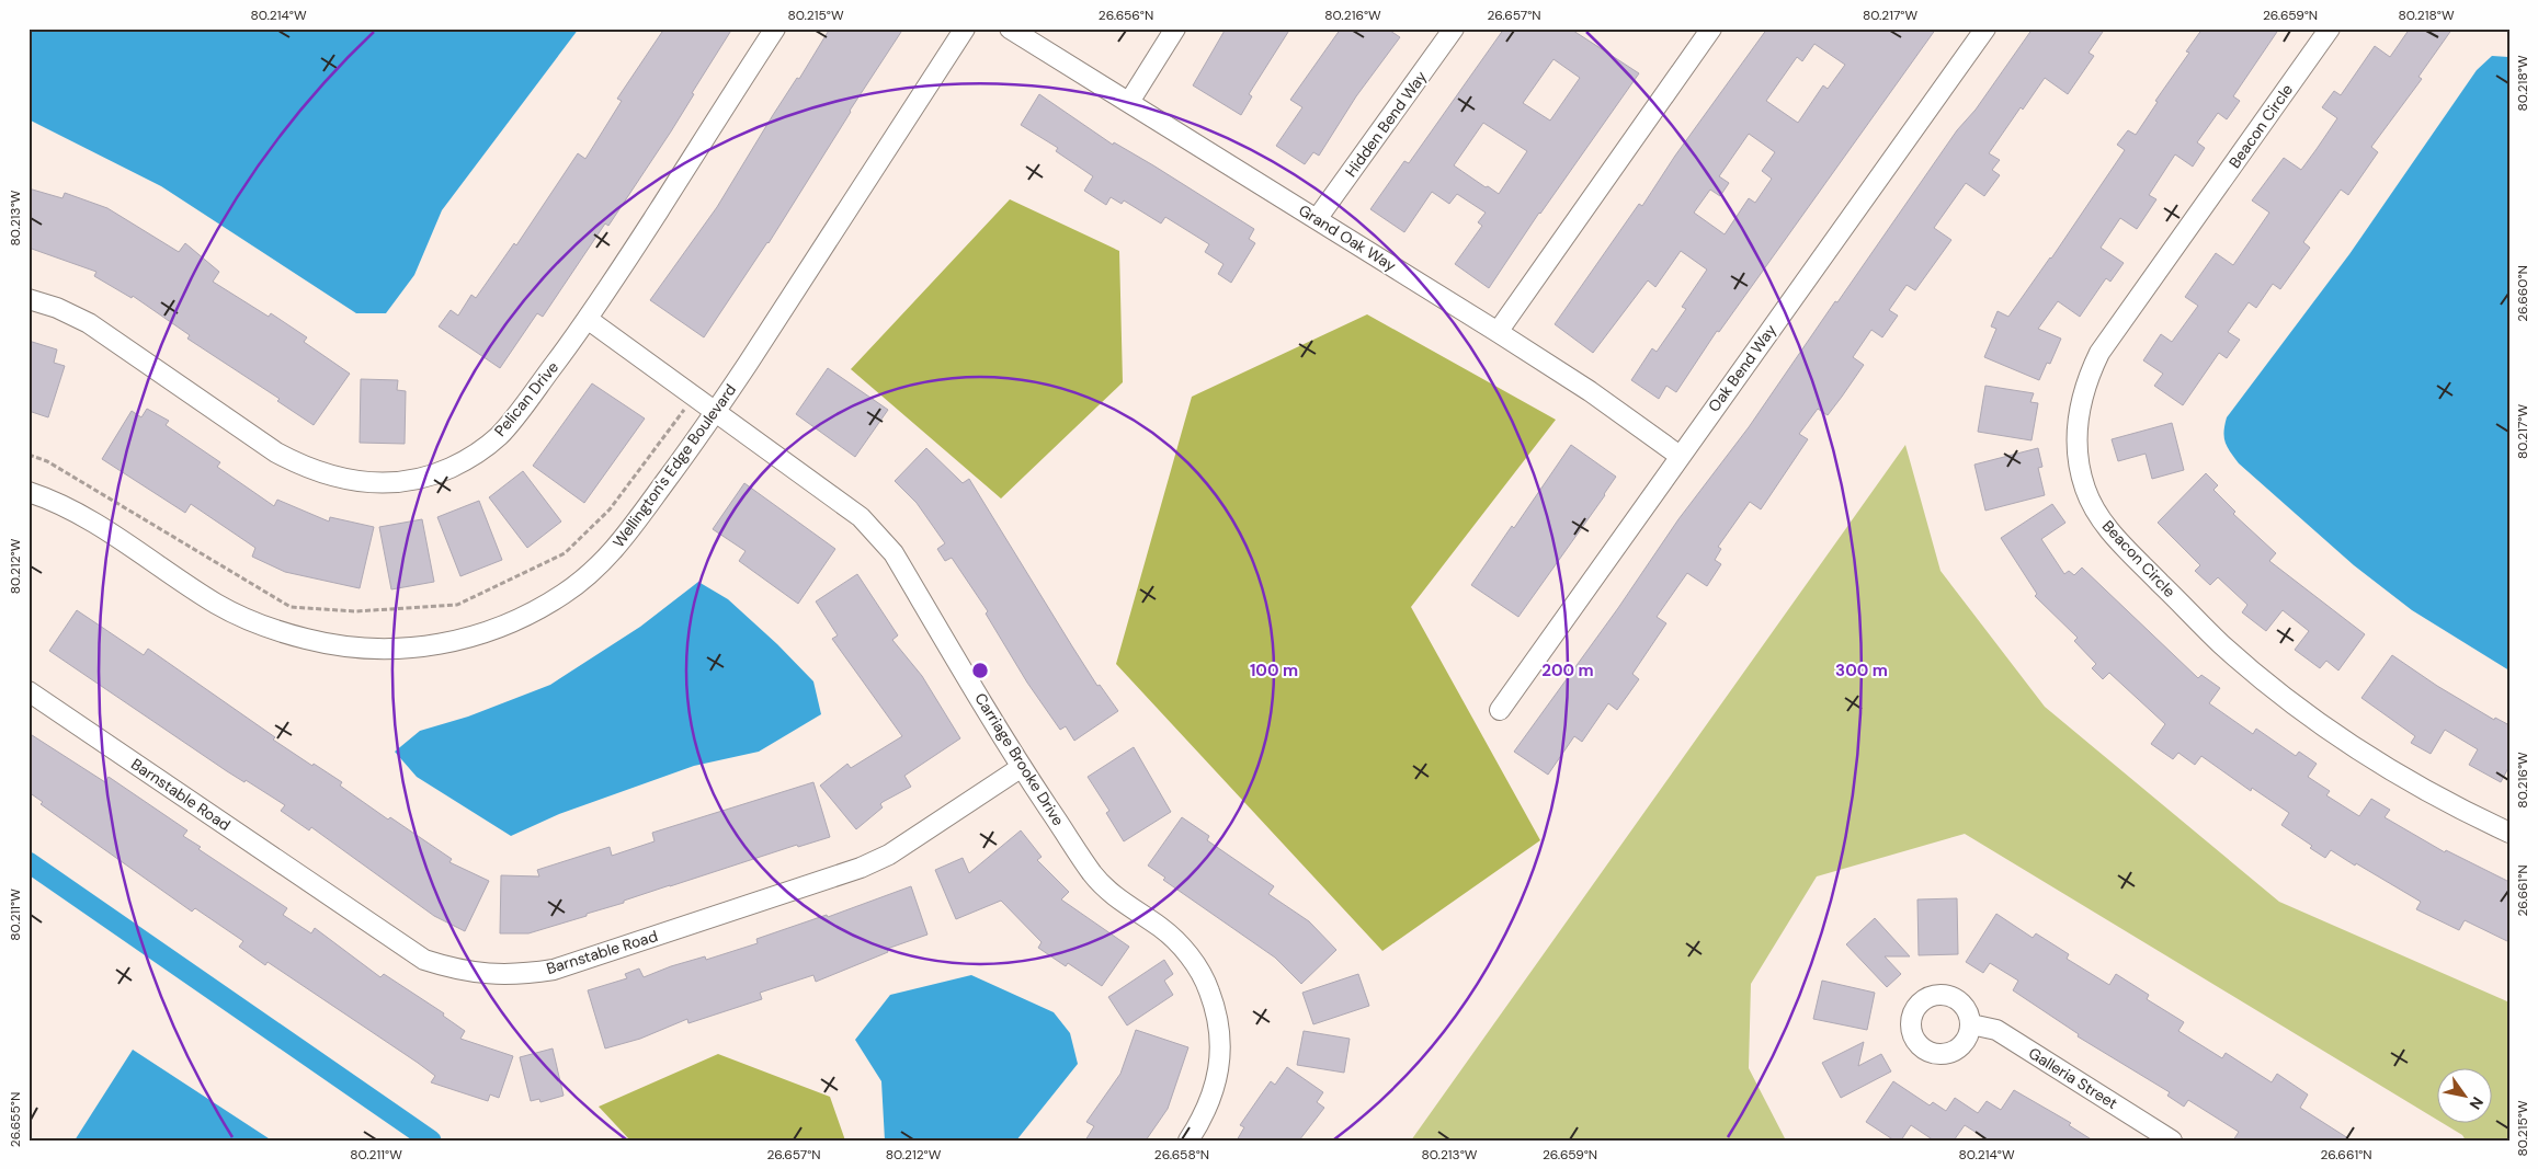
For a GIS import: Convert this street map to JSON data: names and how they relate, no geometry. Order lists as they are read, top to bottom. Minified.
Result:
{"streets":{"street":["Hidden Bend Way","Beacon Circle","Grand Oak Way","Oak Bend Way","Pelican Drive","Wellington's Edge Boulevard","Carriage Brooke Drive","Barnstable Road","Galleria Street"]},"crossings":[["Hidden Bend Way","Grand Oak Way"],["Grand Oak Way","Oak Bend Way"],["Pelican Drive","Carriage Brooke Drive"],["Wellington's Edge Boulevard","Carriage Brooke Drive"],["Carriage Brooke Drive","Barnstable Road"]],"north":"bottom right","coordinates":["80.214°W","80.215°W","26.656°N","80.216°W","26.657°N","80.217°W","26.659°N","80.218°W","80.213°W","26.660°N","80.212°W","26.661°N","80.211°W","26.655°N","26.658°N"],"rings":["100 m","200 m","300 m"]}
